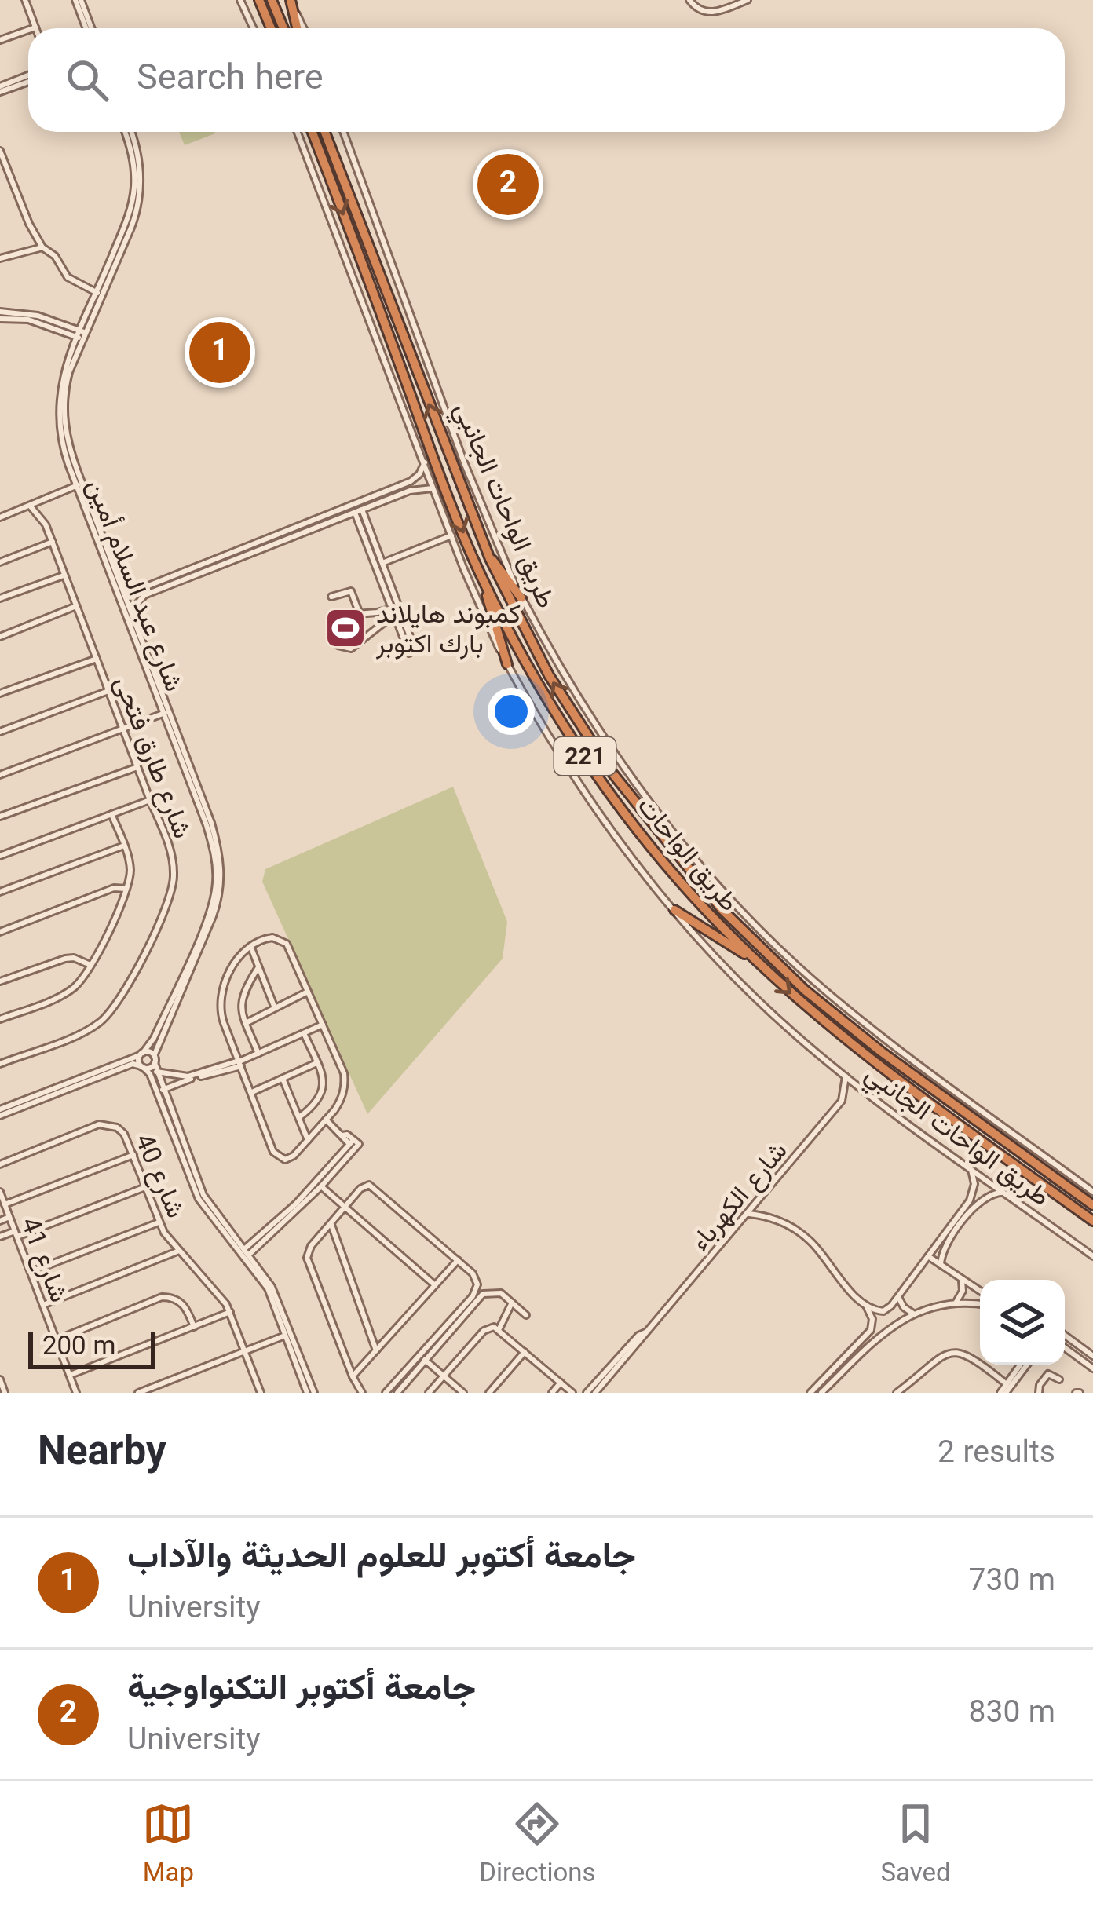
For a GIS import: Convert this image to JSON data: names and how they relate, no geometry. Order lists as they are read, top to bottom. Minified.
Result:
{"streets":{"highway":["221","طريق الواحات"],"street":["طريق الواحات الجانبي","شارع عبد السلام أمين","شارع طارق فتحى","شارع 40","شارع الكهرباء","شارع 41"]},"crossings":[["طريق الواحات الجانبي","شارع الكهرباء"]],"places":{"sports":["كمبوند هايلاند بارك اكتوبر"]},"scale_bar":"200 m","page":{"search":"Search here","pins":["2","1"],"scale":"200 m","heading":["Nearby","2 results"],"list":[{"mark":"1","name":"جامعة أكتوبر للعلوم الحديثة والآداب","note":"University","value":"730 m"},{"mark":"2","name":"جامعة أكتوبر التكنواوجية","note":"University","value":"830 m"}],"nav":["Map","Directions","Saved"]}}
